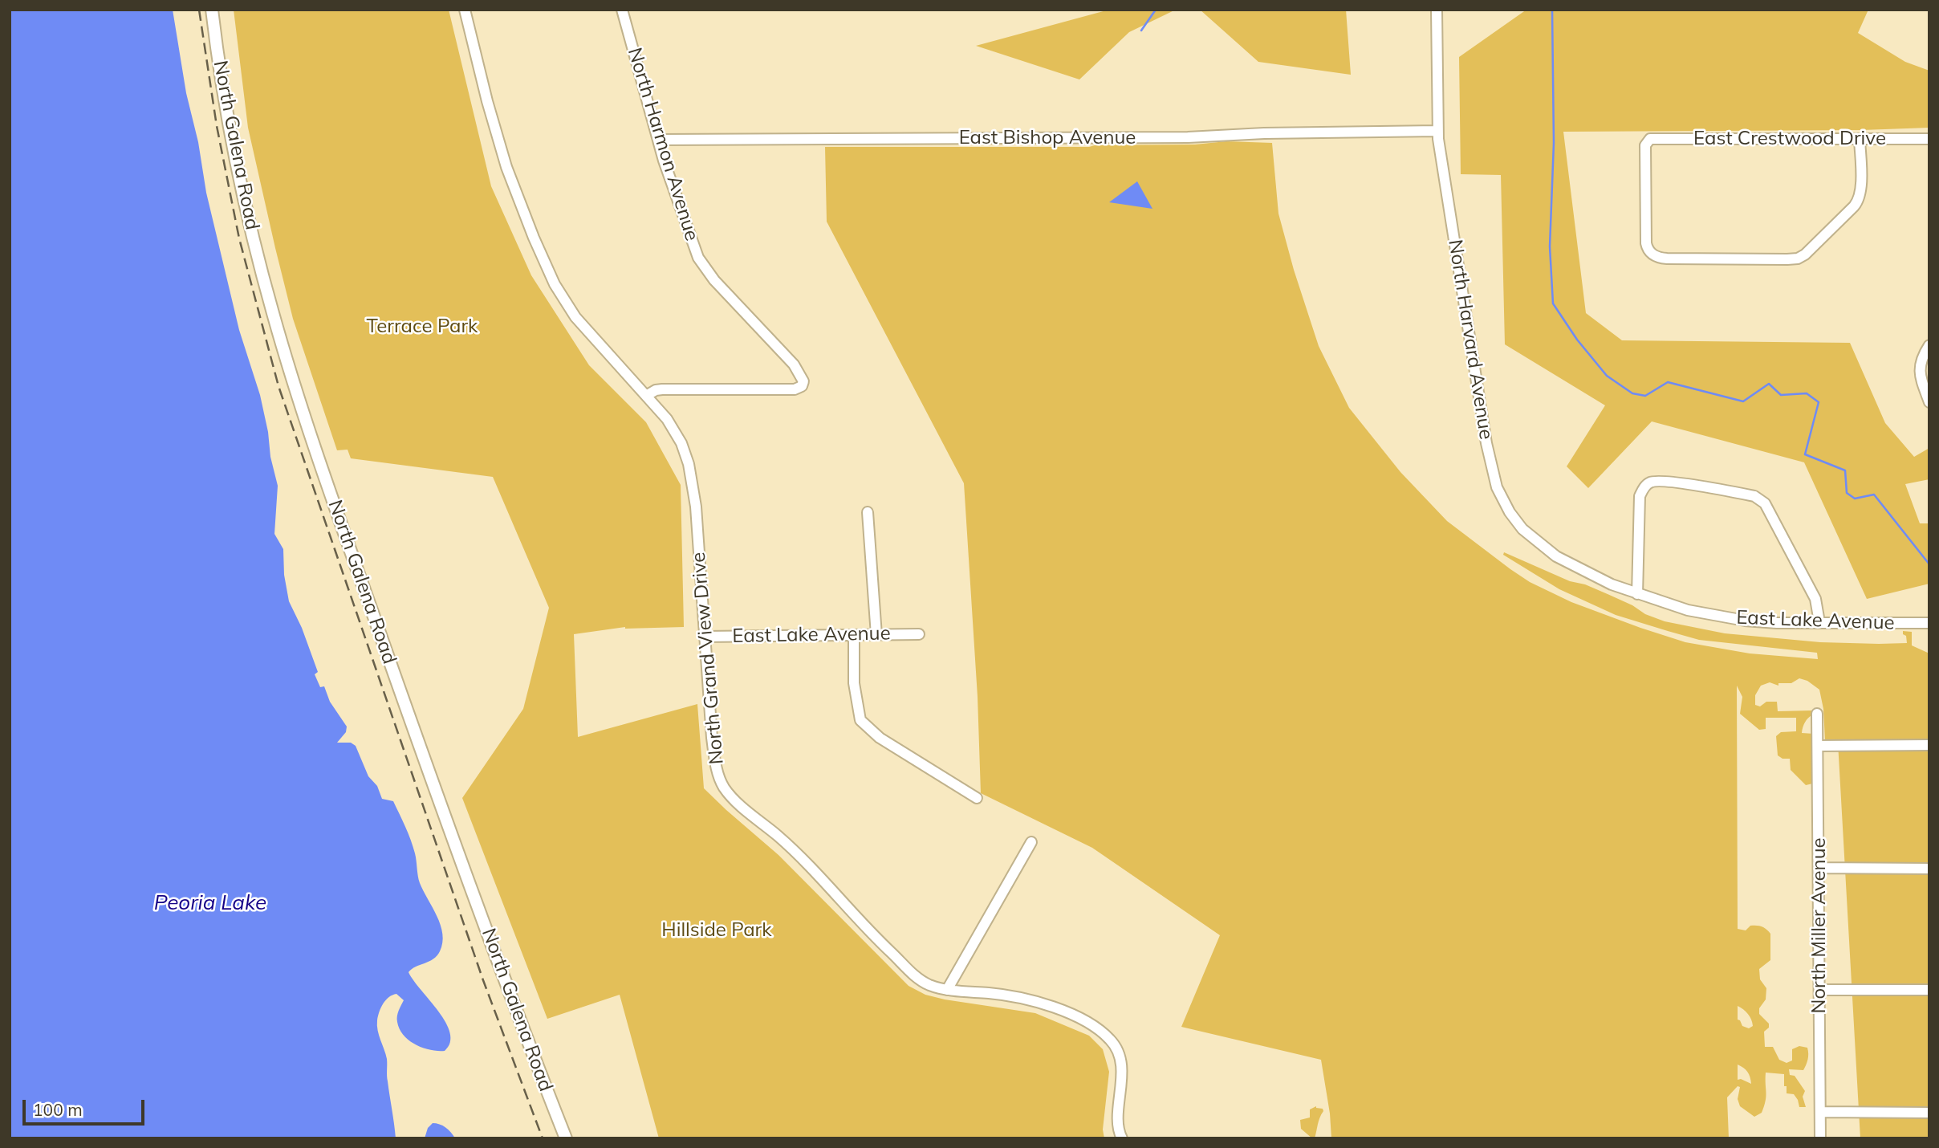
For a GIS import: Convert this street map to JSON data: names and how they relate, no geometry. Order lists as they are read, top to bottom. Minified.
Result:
{"streets":{"main road":["North Galena Road"],"street":["East Bishop Avenue","East Crestwood Drive","North Harmon Avenue","North Harvard Avenue","East Lake Avenue","North Grand View Drive","North Miller Avenue"]},"crossings":[["East Bishop Avenue","North Harmon Avenue"],["East Bishop Avenue","North Harvard Avenue"],["North Harmon Avenue","North Grand View Drive"],["North Harvard Avenue","East Lake Avenue"],["East Lake Avenue","North Grand View Drive"]],"water":["Peoria Lake"],"parks":["Terrace Park","Hillside Park"],"scale_bar":"100 m"}
